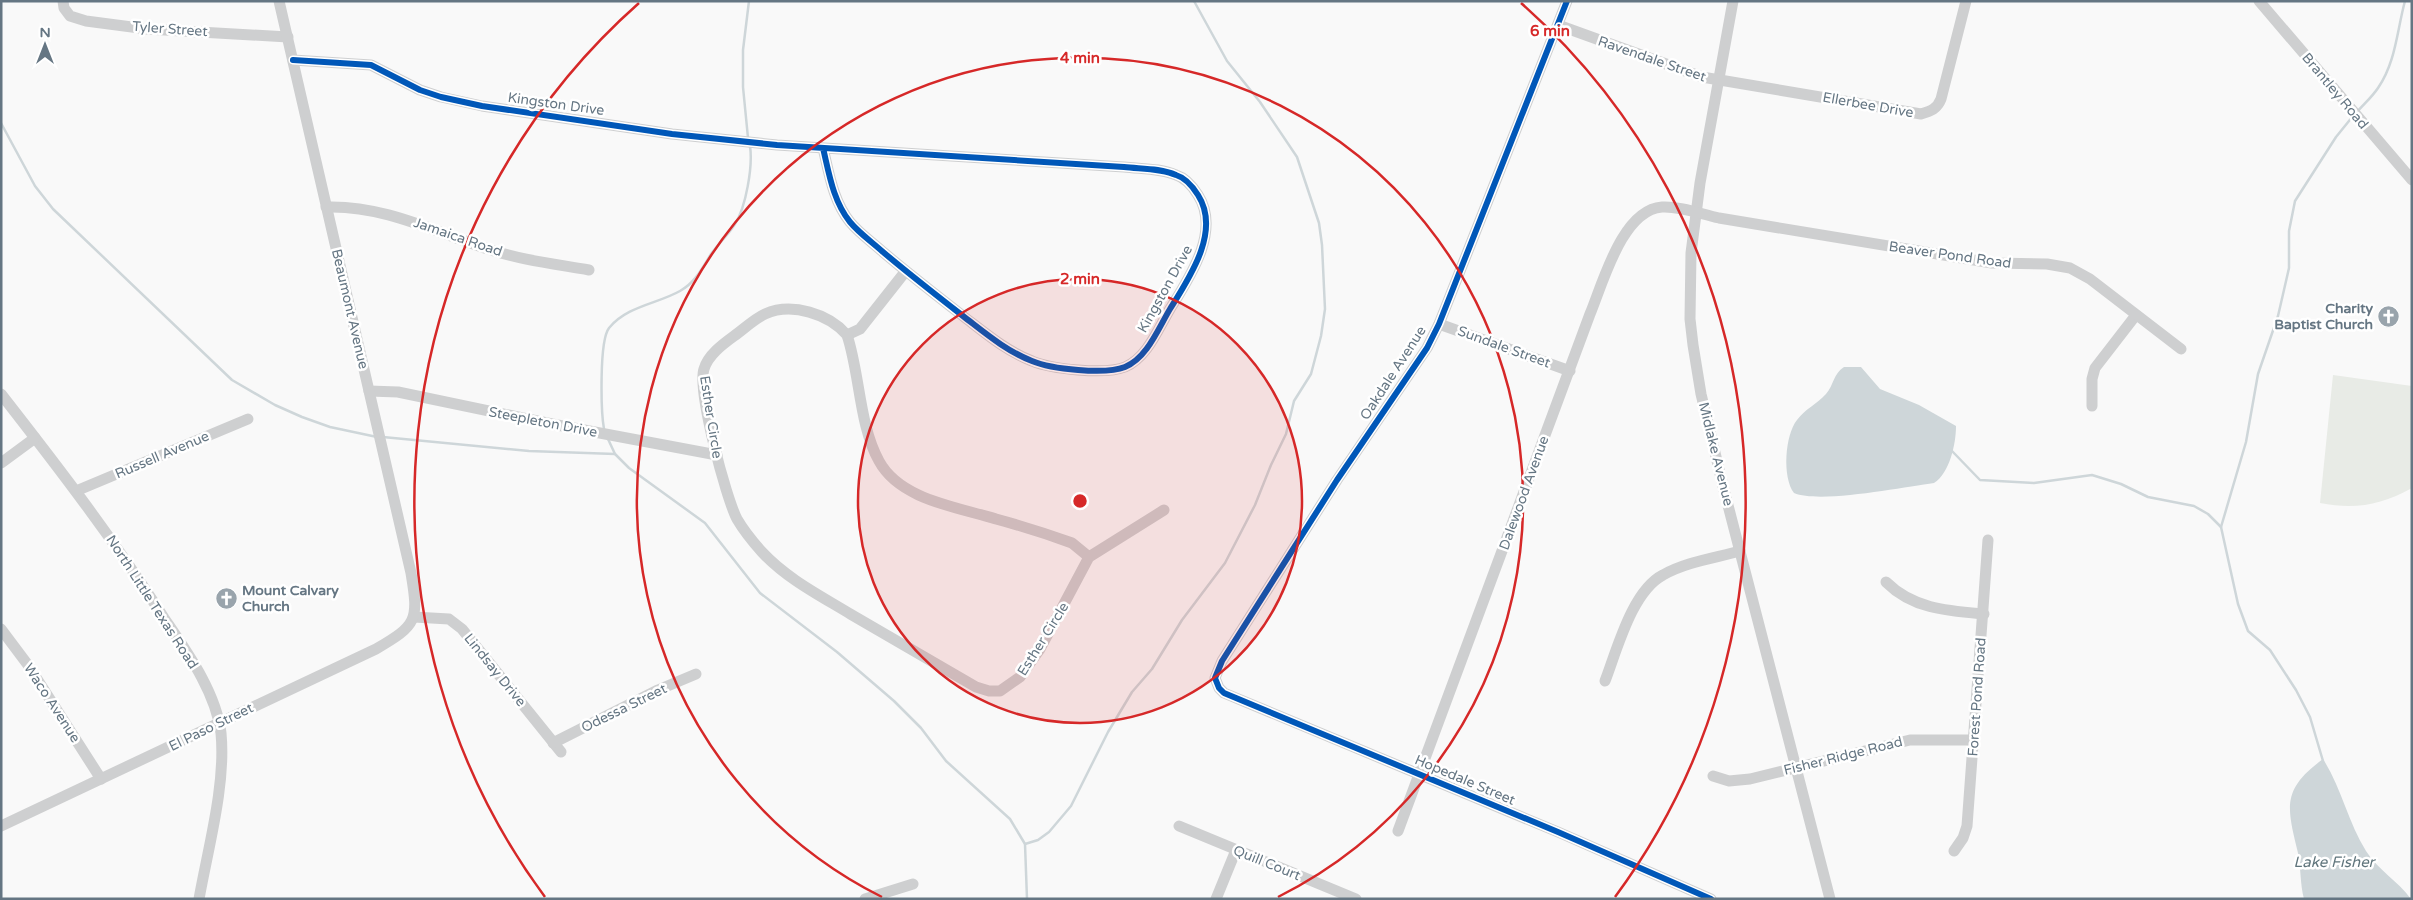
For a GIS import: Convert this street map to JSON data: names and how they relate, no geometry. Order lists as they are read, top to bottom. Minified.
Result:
{"streets":{"street":["Tyler Street","Ravendale Street","Brantley Road","Kingston Drive","Ellerbee Drive","Jamaica Road","Beaver Pond Road","Beaumont Avenue","Sundale Street","Oakdale Avenue","Esther Circle","Steepleton Drive","Midlake Avenue","Russell Avenue","Dalewood Avenue","North Little Texas Road","Lindsay Drive","Forest Pond Road","Waco Avenue","Odessa Street","El Paso Street","Fisher Ridge Road","Hopedale Street","Quill Court"]},"crossings":[["Tyler Street","Beaumont Avenue"],["Ravendale Street","Ellerbee Drive"],["Ravendale Street","Oakdale Avenue"],["Ravendale Street","Midlake Avenue"],["Kingston Drive","Beaumont Avenue"],["Ellerbee Drive","Midlake Avenue"],["Jamaica Road","Beaumont Avenue"],["Beaver Pond Road","Midlake Avenue"],["Beaver Pond Road","Dalewood Avenue"],["Beaumont Avenue","Steepleton Drive"],["Beaumont Avenue","Lindsay Drive"],["Beaumont Avenue","El Paso Street"],["Sundale Street","Oakdale Avenue"],["Sundale Street","Dalewood Avenue"],["Oakdale Avenue","Hopedale Street"],["Esther Circle","Steepleton Drive"],["Midlake Avenue","Dalewood Avenue"],["Midlake Avenue","Fisher Ridge Road"],["Russell Avenue","North Little Texas Road"],["Dalewood Avenue","Hopedale Street"],["North Little Texas Road","El Paso Street"],["Lindsay Drive","Odessa Street"],["Lindsay Drive","El Paso Street"],["Forest Pond Road","Fisher Ridge Road"],["Waco Avenue","El Paso Street"]],"water":["Lake Fisher"],"places":{"church":["Charity Baptist Church","Mount Calvary Church"]},"north":"top","rings":["6 min","4 min","2 min"]}
